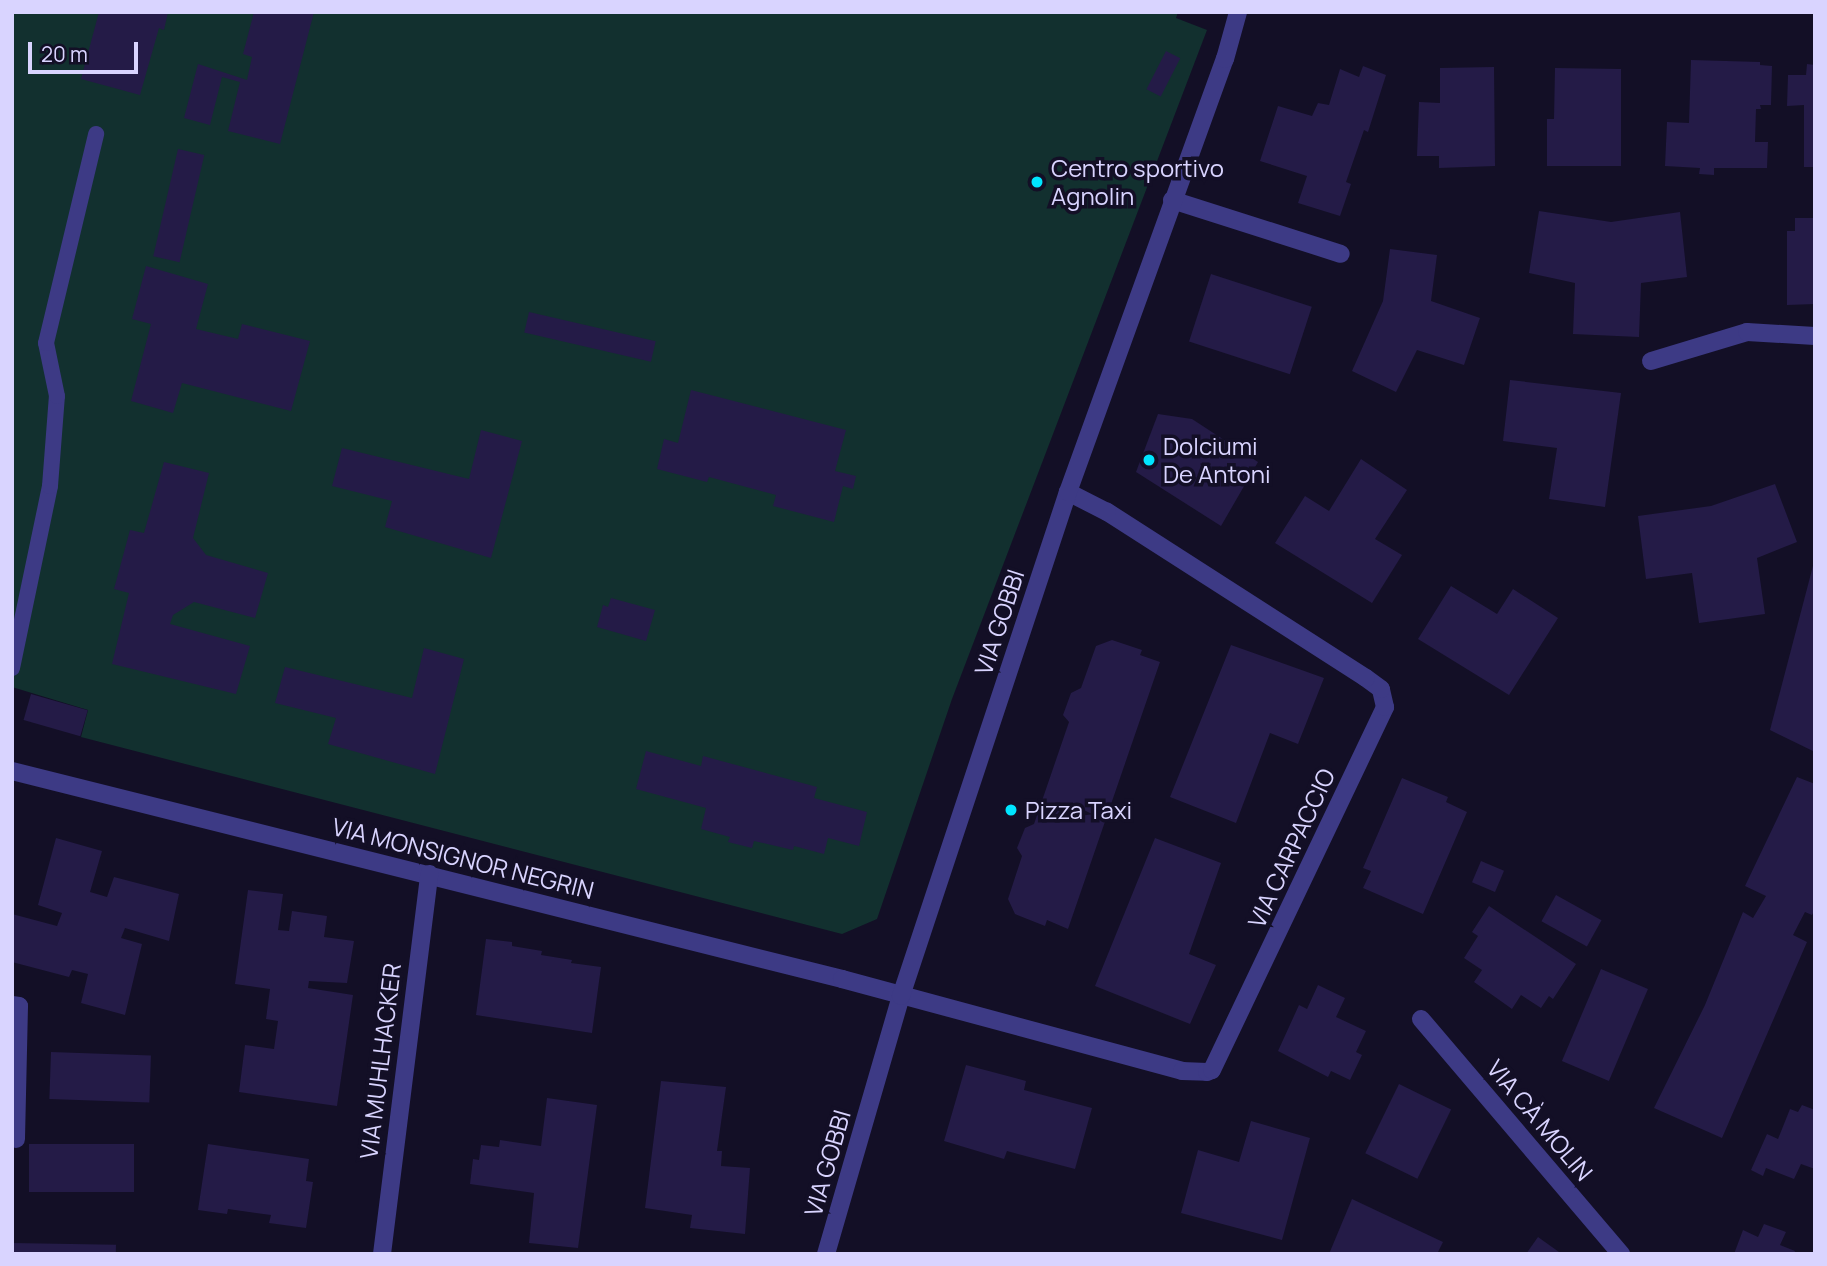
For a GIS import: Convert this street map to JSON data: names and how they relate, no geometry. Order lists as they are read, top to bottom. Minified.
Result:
{"streets":{"street":["VIA GOBBI","VIA CARPACCIO","VIA MONSIGNOR NEGRIN","VIA MUHLHACKER","VIA CÀ MOLIN"]},"crossings":[["VIA GOBBI","VIA CARPACCIO"],["VIA GOBBI","VIA MONSIGNOR NEGRIN"],["VIA CARPACCIO","VIA MONSIGNOR NEGRIN"],["VIA MONSIGNOR NEGRIN","VIA MUHLHACKER"]],"places":["Centro sportivo Agnolin","Dolciumi De Antoni","Pizza Taxi"],"scale_bar":"20 m"}
